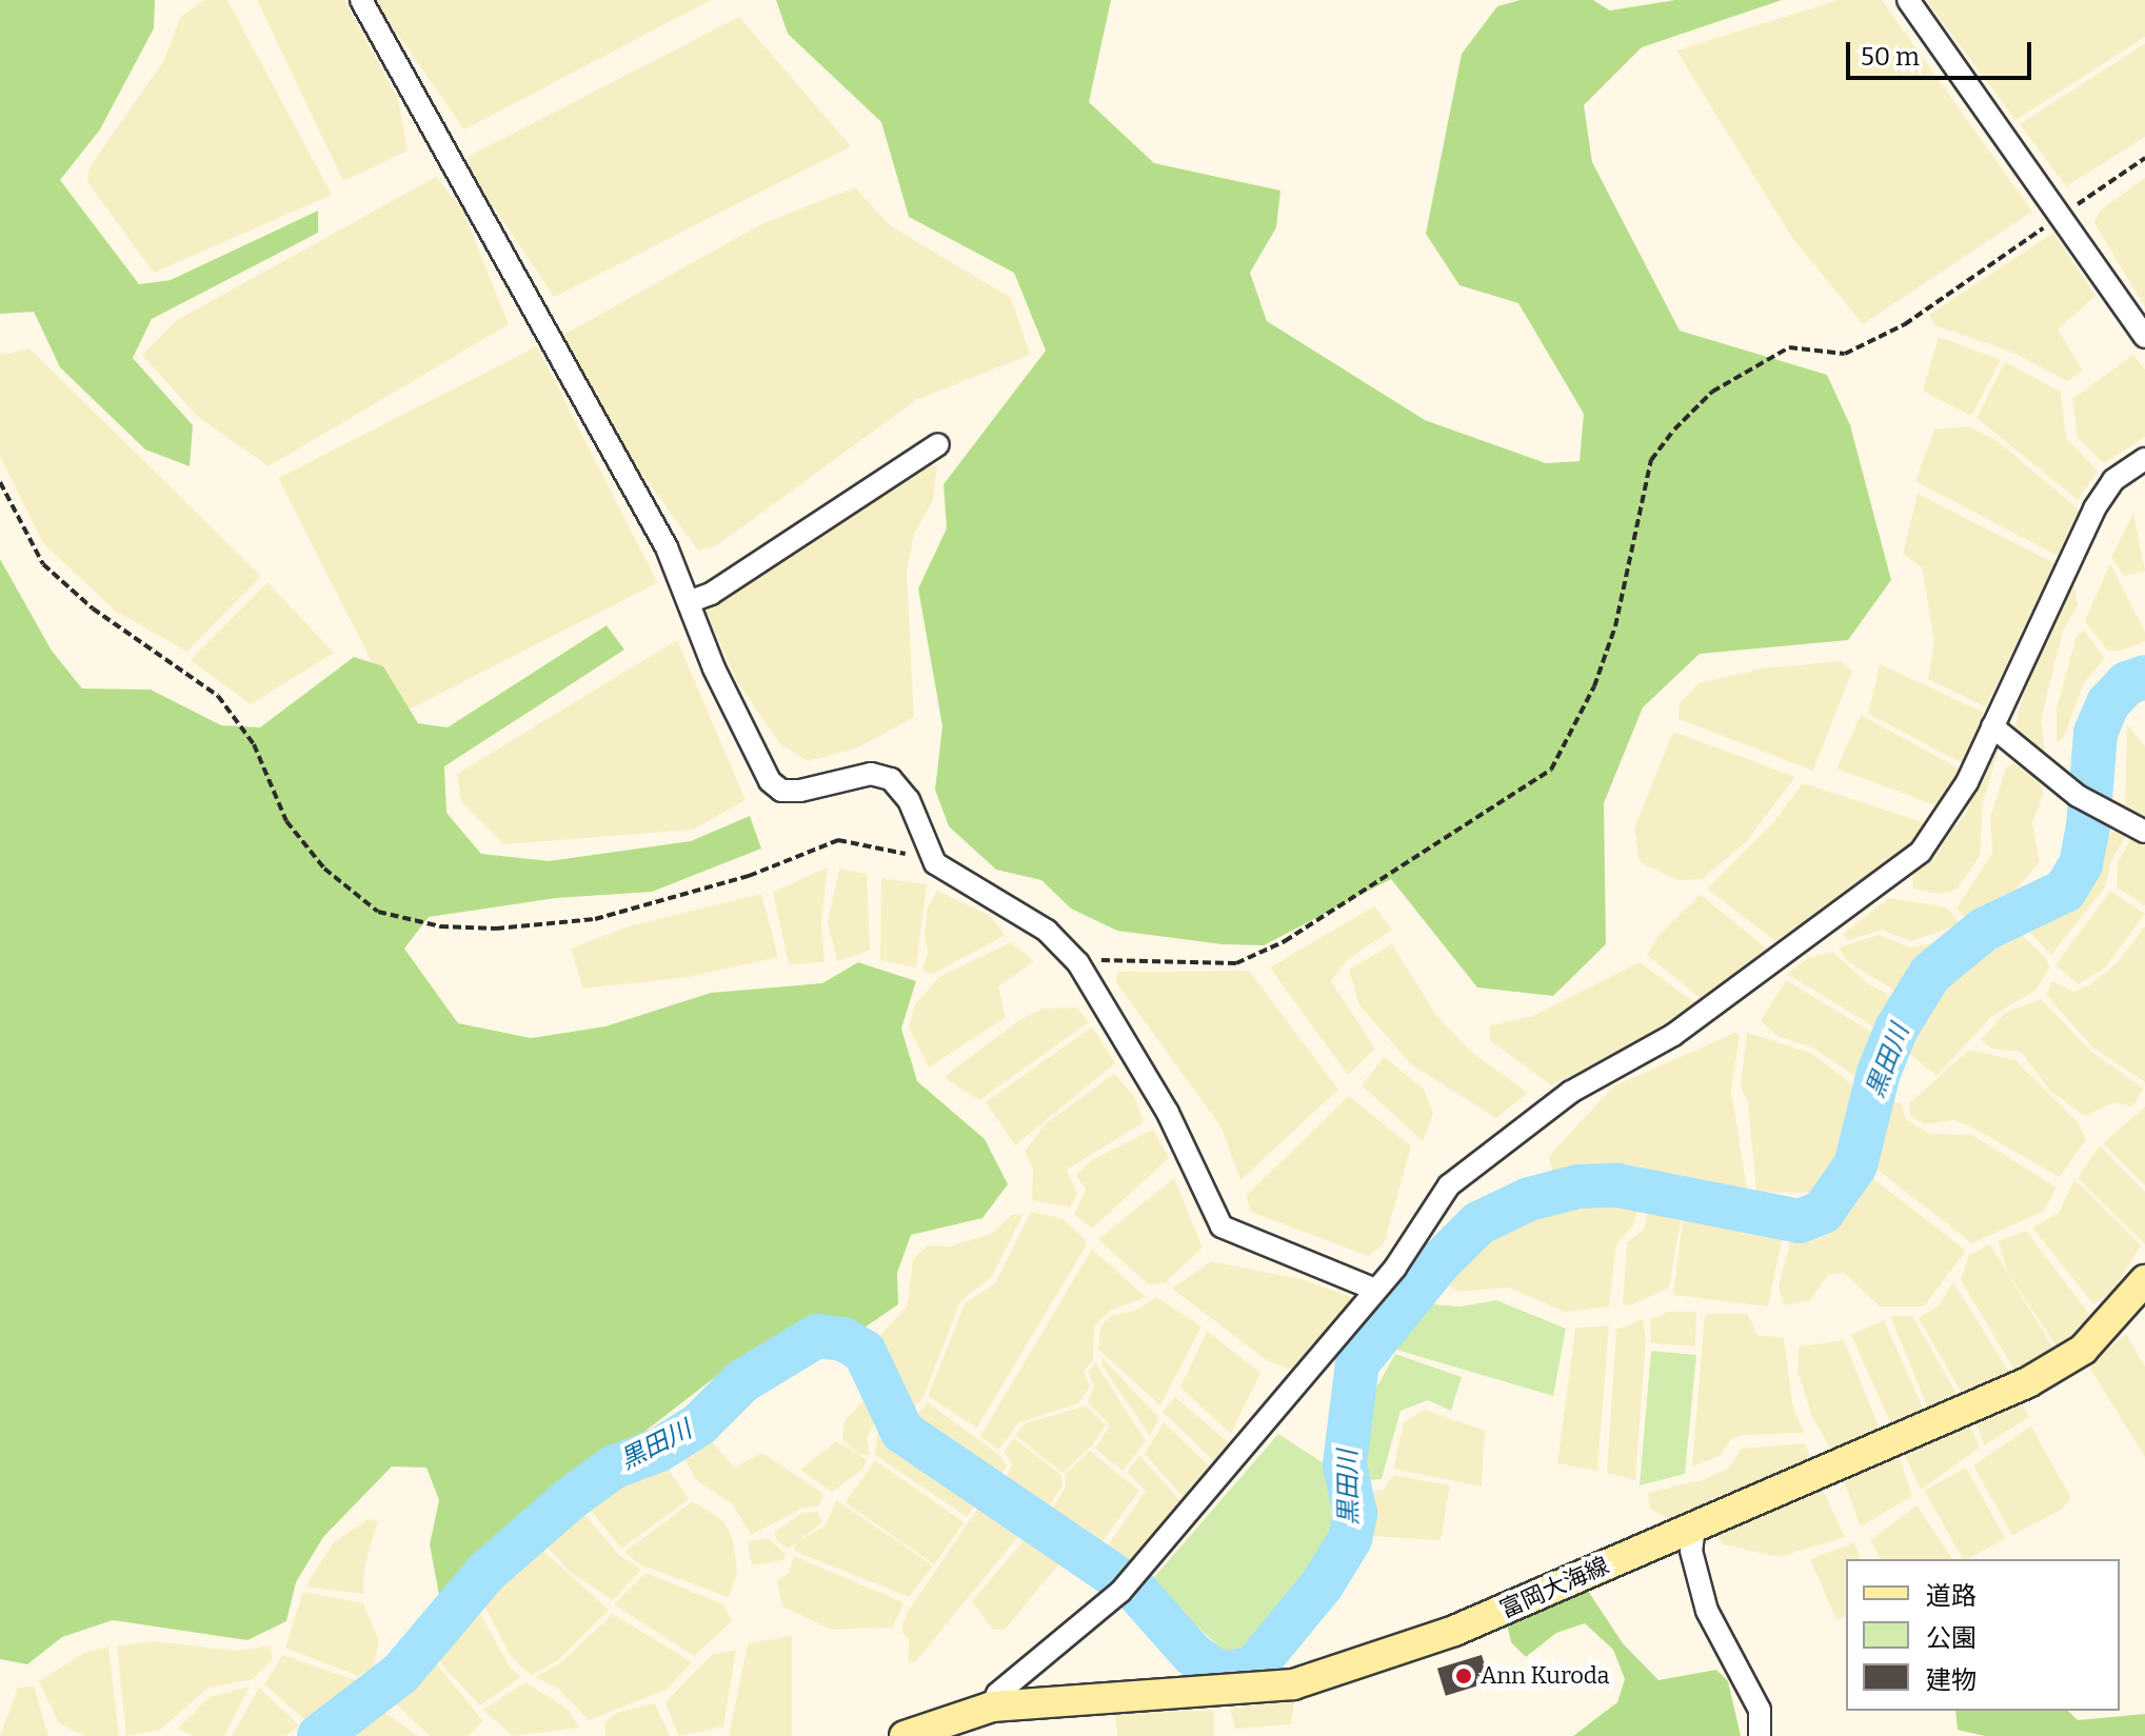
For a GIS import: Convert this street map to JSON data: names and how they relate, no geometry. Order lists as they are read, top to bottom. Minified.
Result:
{"streets":{"main road":["富岡大海線"]},"water":["黒田川"],"places":["Ann Kuroda"],"legend":["道路","公園","建物"],"scale_bar":"50 m"}
